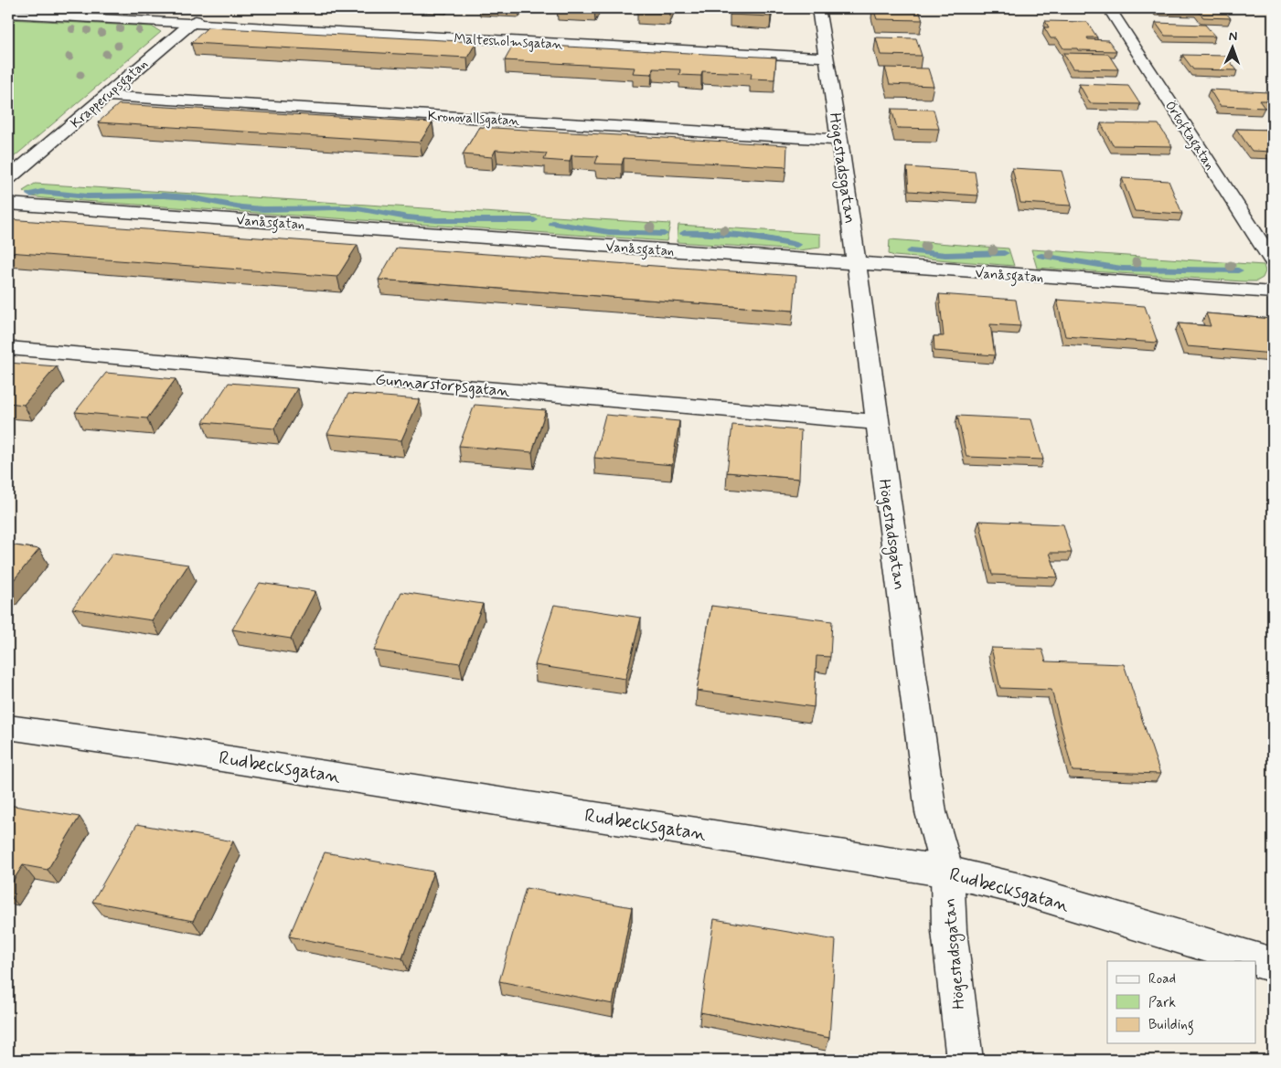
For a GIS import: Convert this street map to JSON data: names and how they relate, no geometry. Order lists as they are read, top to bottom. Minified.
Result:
{"streets":{"street":["Maltesholmsgatan","Krapperupsgatan","Kronovallsgatan","Örtoftagatan","Högestadsgatan","Vanåsgatan","Gunnarstorpsgatan","Rudbecksgatan"]},"crossings":[["Maltesholmsgatan","Krapperupsgatan"],["Maltesholmsgatan","Högestadsgatan"],["Krapperupsgatan","Kronovallsgatan"],["Kronovallsgatan","Högestadsgatan"],["Högestadsgatan","Vanåsgatan"],["Högestadsgatan","Gunnarstorpsgatan"],["Högestadsgatan","Rudbecksgatan"]],"legend":["Road","Park","Building"],"north":"top"}
